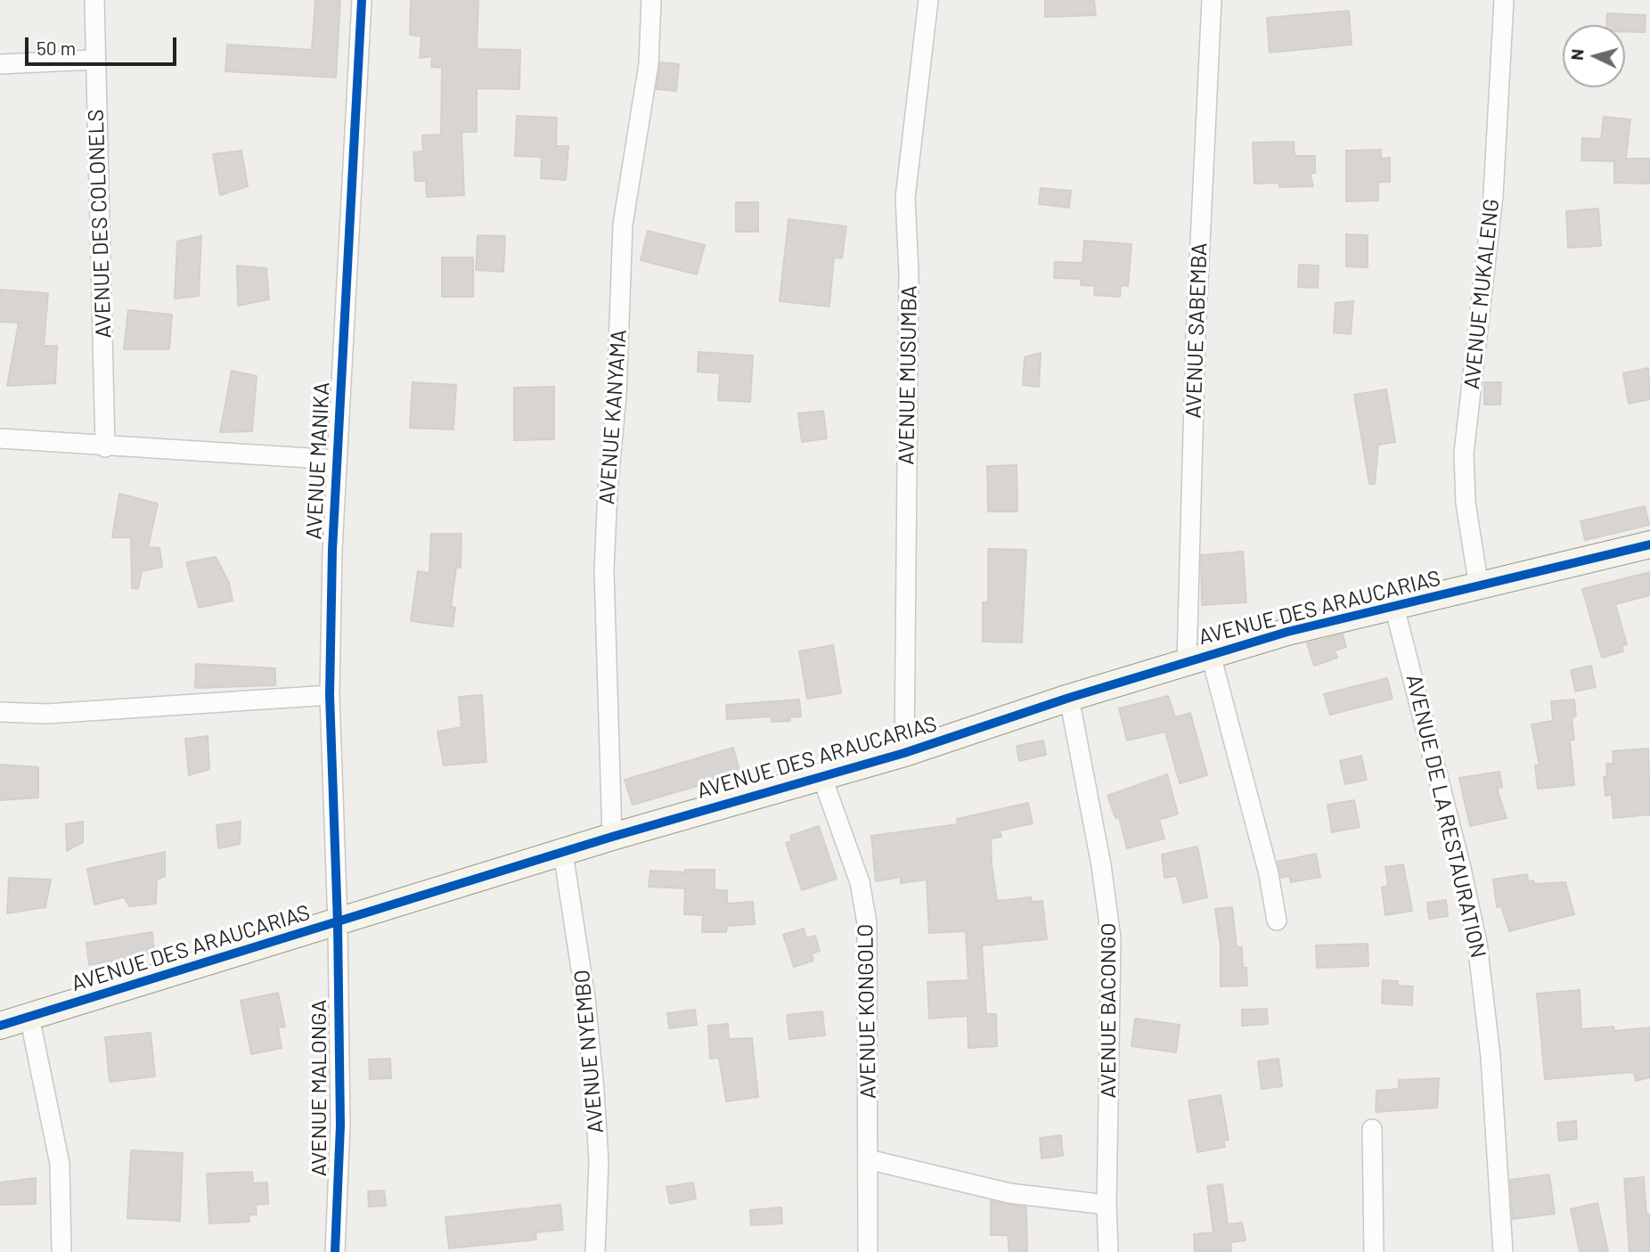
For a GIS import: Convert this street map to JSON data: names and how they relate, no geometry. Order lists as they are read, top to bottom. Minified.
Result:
{"streets":{"street":["AVENUE DES COLONELS","AVENUE MUKALENG","AVENUE SABEMBA","AVENUE MUSUMBA","AVENUE KANYAMA","AVENUE MANIKA","AVENUE DES ARAUCARIAS","AVENUE DE LA RESTAURATION","AVENUE BACONGO","AVENUE KONGOLO","AVENUE NYEMBO","AVENUE MALONGA"]},"crossings":[["AVENUE MUKALENG","AVENUE DES ARAUCARIAS"],["AVENUE SABEMBA","AVENUE DES ARAUCARIAS"],["AVENUE MUSUMBA","AVENUE DES ARAUCARIAS"],["AVENUE KANYAMA","AVENUE DES ARAUCARIAS"],["AVENUE MANIKA","AVENUE DES ARAUCARIAS"],["AVENUE MANIKA","AVENUE MALONGA"],["AVENUE DES ARAUCARIAS","AVENUE DE LA RESTAURATION"],["AVENUE DES ARAUCARIAS","AVENUE BACONGO"],["AVENUE DES ARAUCARIAS","AVENUE KONGOLO"],["AVENUE DES ARAUCARIAS","AVENUE NYEMBO"],["AVENUE DES ARAUCARIAS","AVENUE MALONGA"]],"scale_bar":"50 m","north":"left"}
